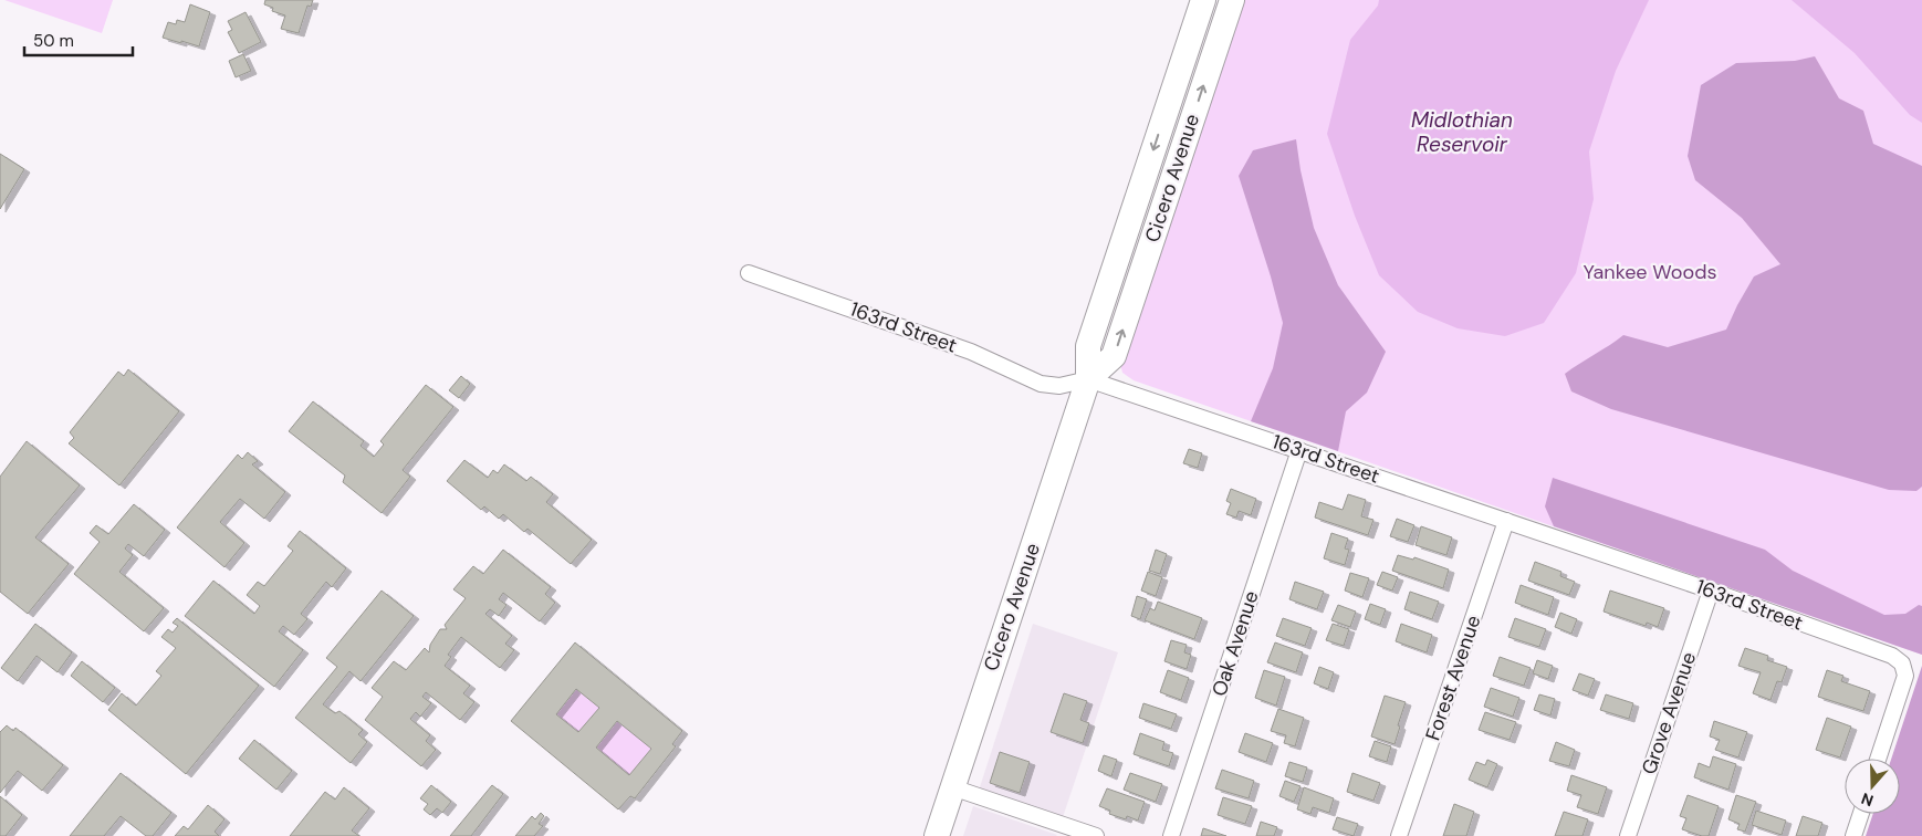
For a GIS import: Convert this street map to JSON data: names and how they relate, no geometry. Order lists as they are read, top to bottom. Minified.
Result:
{"streets":{"main road":["Cicero Avenue"],"street":["163rd Street","Oak Avenue","Forest Avenue","Grove Avenue"]},"crossings":[["Cicero Avenue","163rd Street"],["163rd Street","Oak Avenue"],["163rd Street","Forest Avenue"],["163rd Street","Grove Avenue"]],"water":["Midlothian Reservoir"],"parks":["Yankee Woods"],"scale_bar":"50 m","north":"bottom"}
